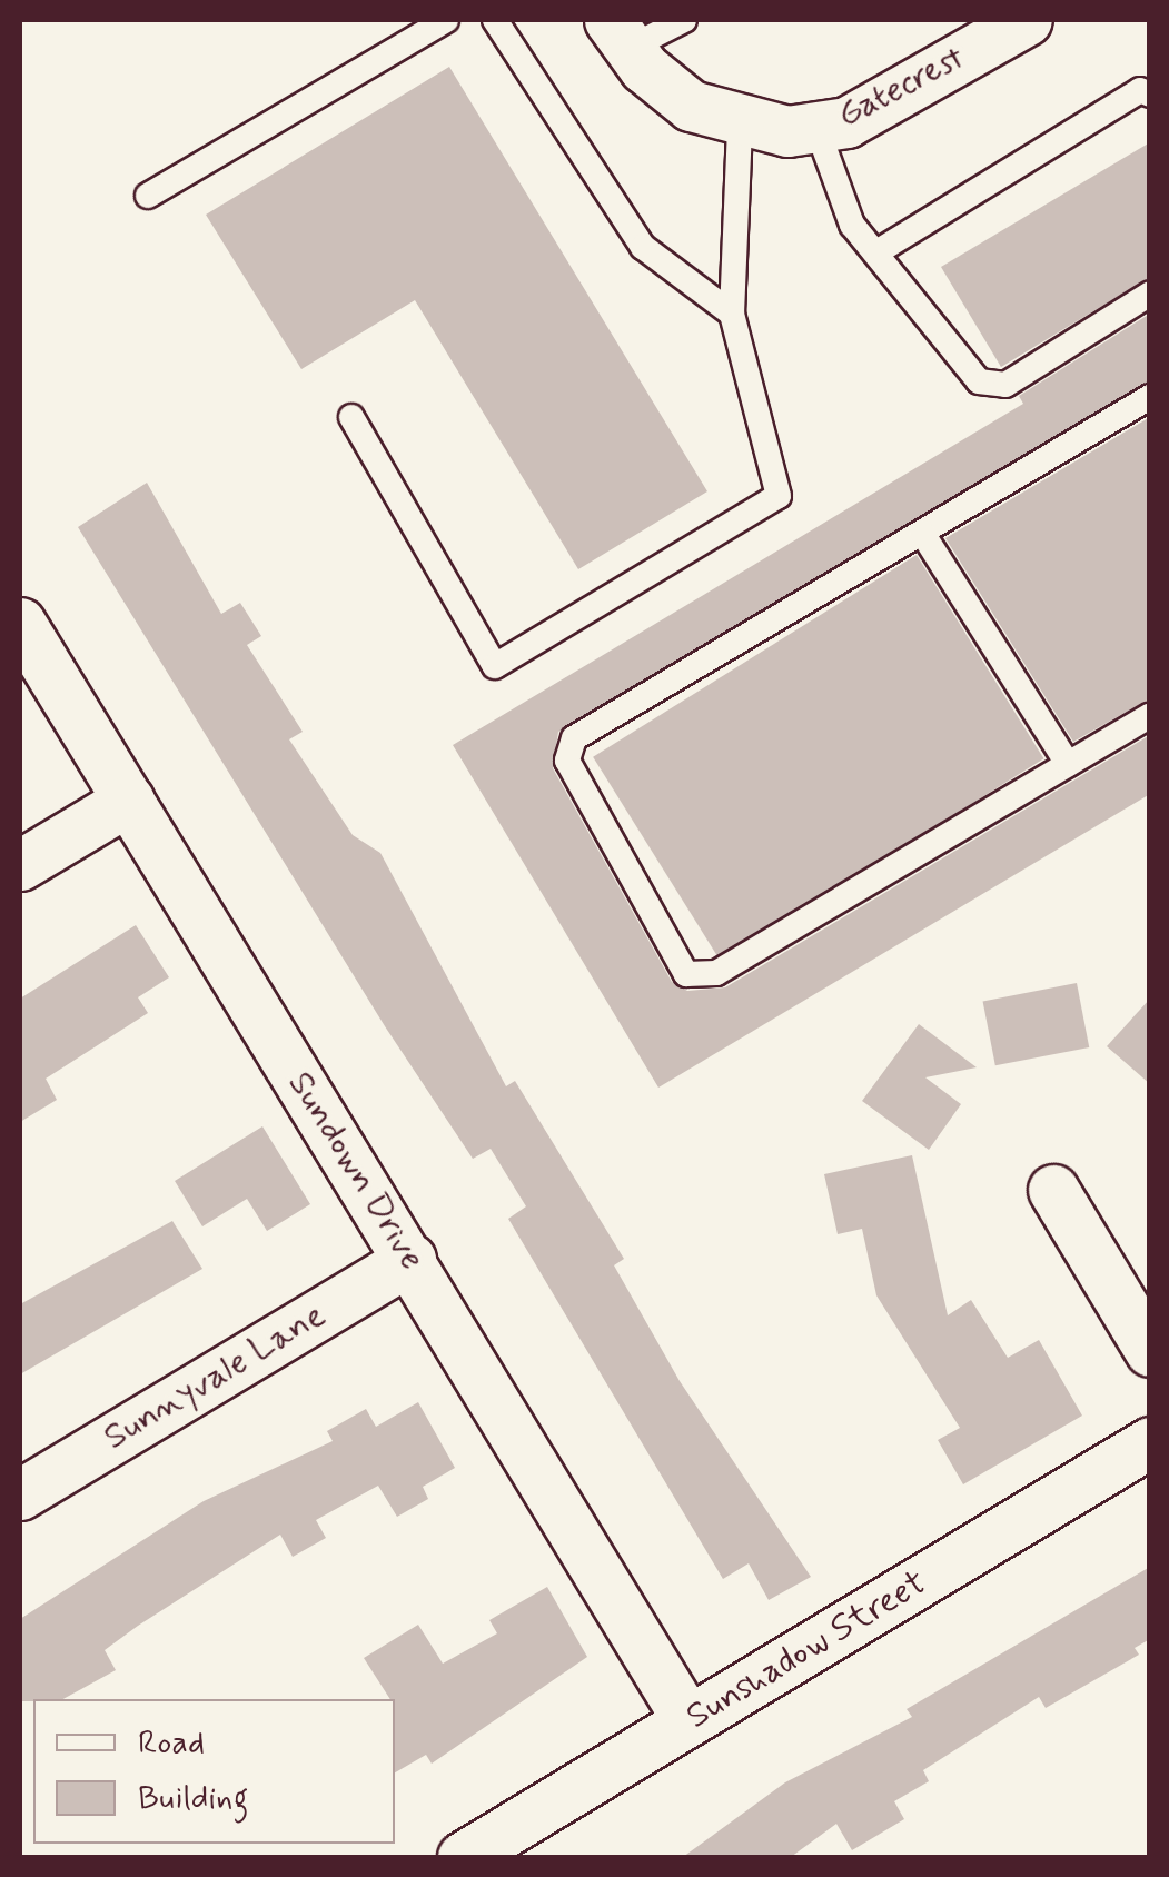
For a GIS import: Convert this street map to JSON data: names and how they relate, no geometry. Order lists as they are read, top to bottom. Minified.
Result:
{"streets":{"street":["Gatecrest","Sundown Drive","Sunnyvale Lane","Sunshadow Street"]},"crossings":[["Sundown Drive","Sunnyvale Lane"],["Sundown Drive","Sunshadow Street"]],"legend":["Road","Building"]}
